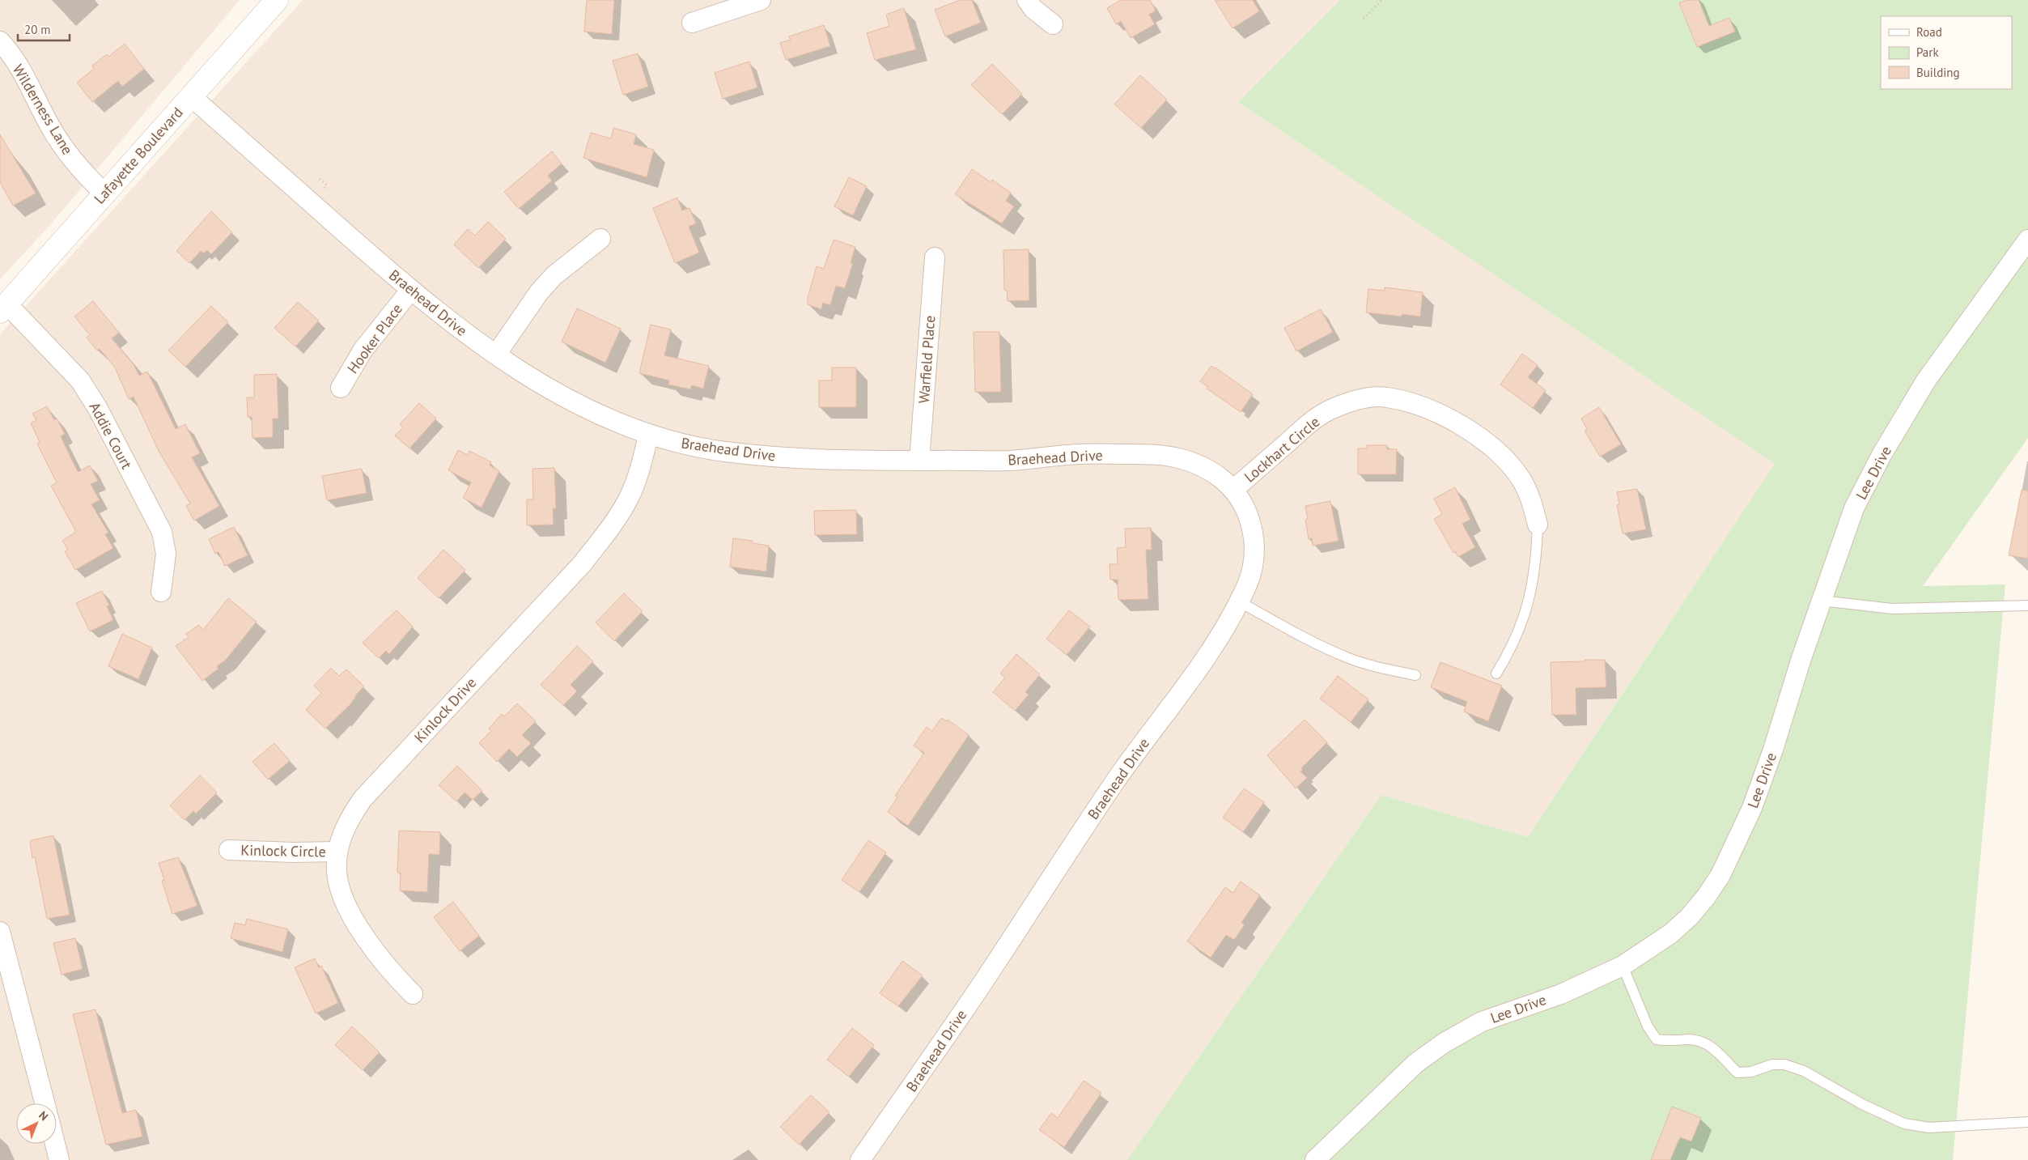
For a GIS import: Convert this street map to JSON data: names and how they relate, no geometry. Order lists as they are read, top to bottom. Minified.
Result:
{"streets":{"main road":["Lafayette Boulevard"],"street":["Wilderness Lane","Braehead Drive","Hooker Place","Warfield Place","Addie Court","Lockhart Circle","Lee Drive","Kinlock Drive","Kinlock Circle"]},"crossings":[["Wilderness Lane","Lafayette Boulevard"],["Lafayette Boulevard","Braehead Drive"],["Lafayette Boulevard","Addie Court"],["Braehead Drive","Hooker Place"],["Braehead Drive","Warfield Place"],["Braehead Drive","Lockhart Circle"],["Braehead Drive","Kinlock Drive"],["Kinlock Drive","Kinlock Circle"]],"legend":["Road","Park","Building"],"scale_bar":"20 m","north":"top right"}
